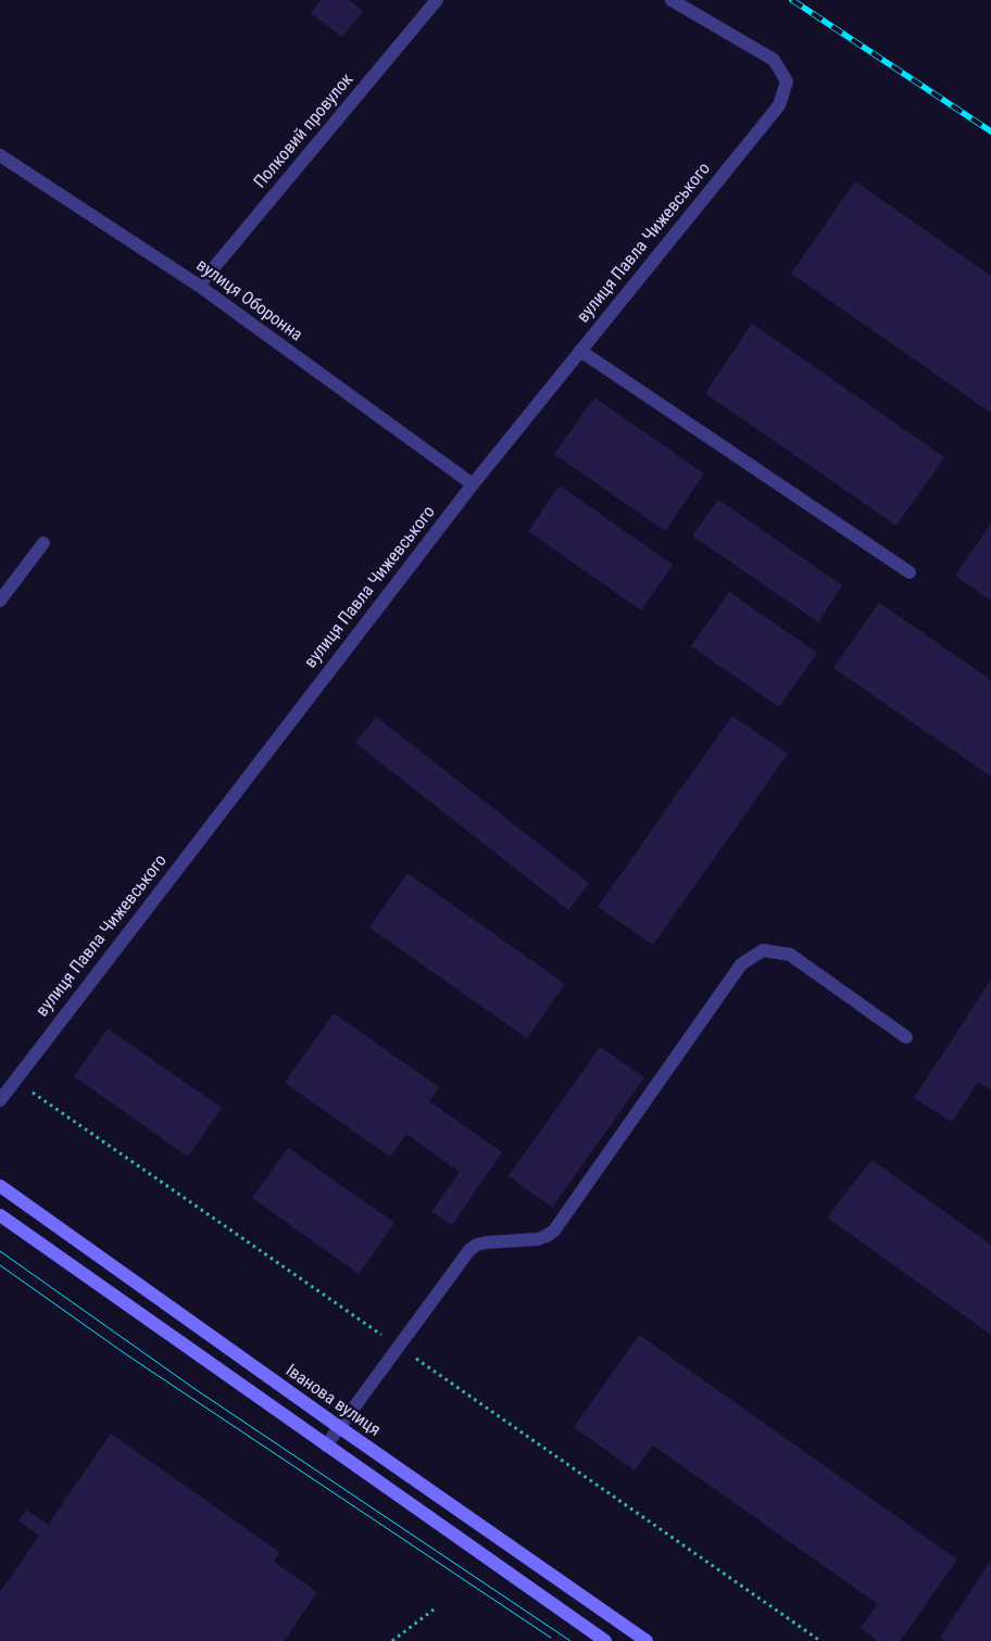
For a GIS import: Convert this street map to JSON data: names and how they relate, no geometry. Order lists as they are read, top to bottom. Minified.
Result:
{"streets":{"main road":["Іванова вулиця"],"street":["Полковий провулок","вулиця Павла Чижевського","вулиця Оборонна"]},"crossings":[["Полковий провулок","вулиця Оборонна"],["вулиця Павла Чижевського","вулиця Оборонна"]]}
